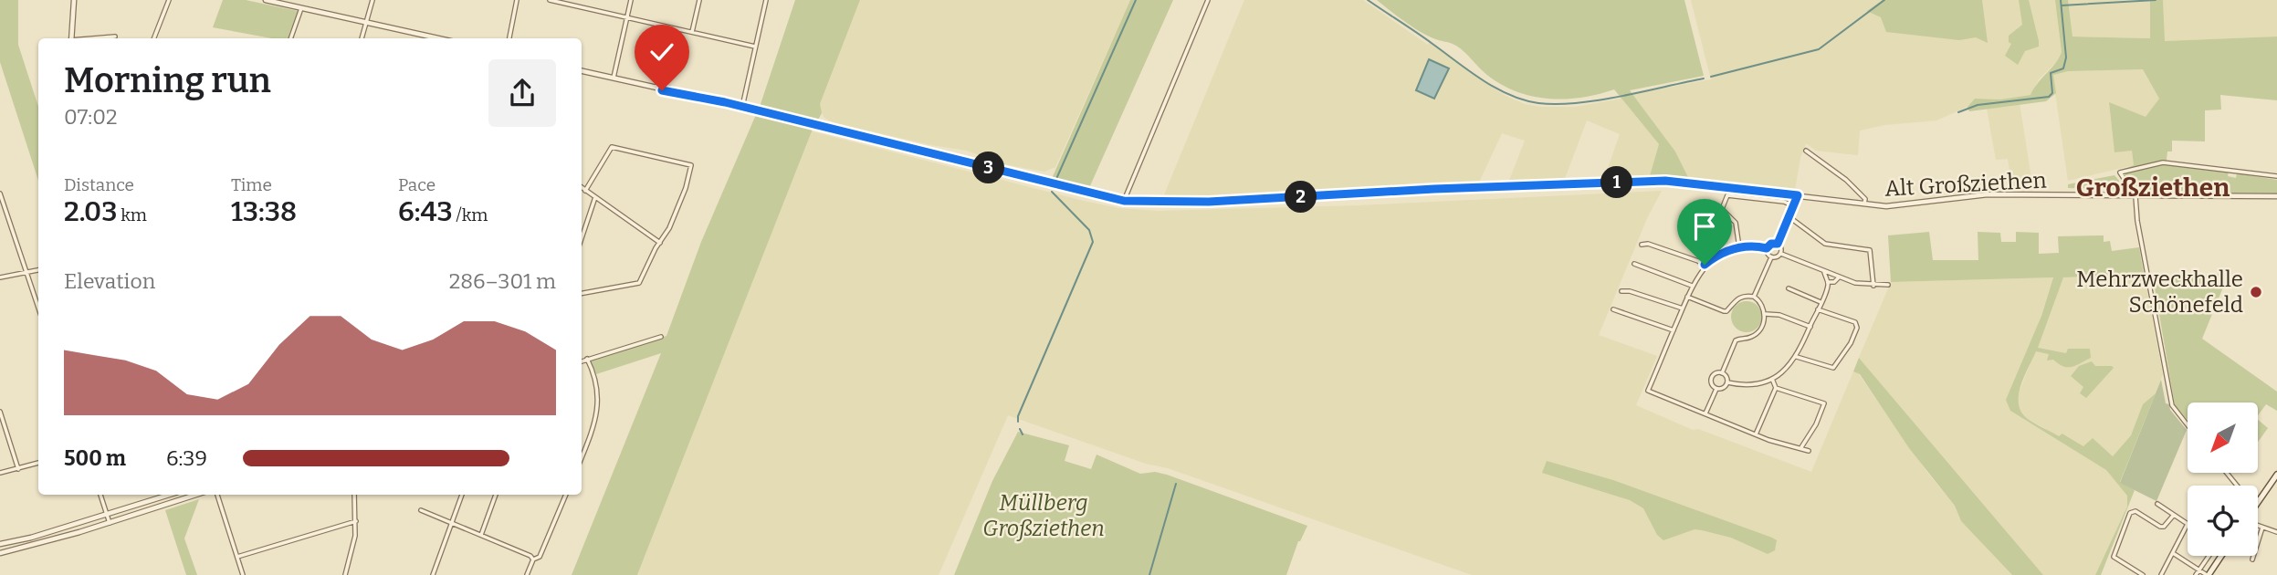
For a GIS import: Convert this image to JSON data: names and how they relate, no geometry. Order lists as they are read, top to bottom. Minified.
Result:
{"streets":{"street":["Alt Großziethen"]},"districts":["Großziethen"],"parks":["Müllberg Großziethen"],"places":["Mehrzweckhalle Schönefeld"],"north":"bottom left","page":{"heading":["Morning run","07:02"],"stats":[["Distance","2.03 km"],["Time","13:38"],["Pace","6:43 /km"]],"pins":["3","1","2"],"chart":["Elevation","286–301 m"],"list":[{"name":"500 m","note":"6:39"}]}}
